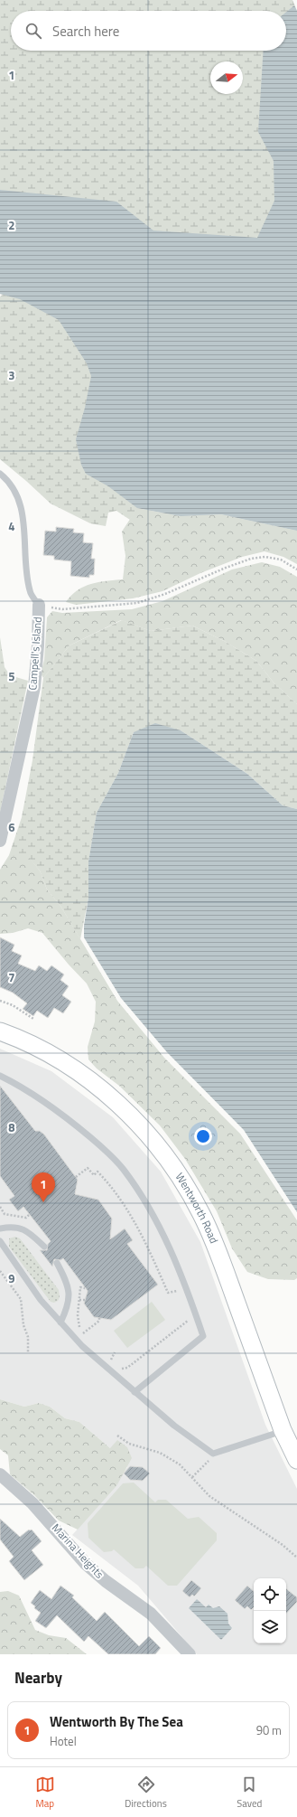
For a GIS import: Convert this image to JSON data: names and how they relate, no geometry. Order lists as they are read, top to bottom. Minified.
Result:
{"streets":{"main road":["Wentworth Road"],"street":["Campell's Island","Marina Heights"]},"north":"right","page":{"search":"Search here","pins":"1","heading":"Nearby","list":[{"mark":"1","name":"Wentworth By The Sea","note":"Hotel","value":"90 m"}],"nav":["Map","Directions","Saved"]},"grid":{"rows":["1","2","3","4","5","6","7","8","9"]}}
